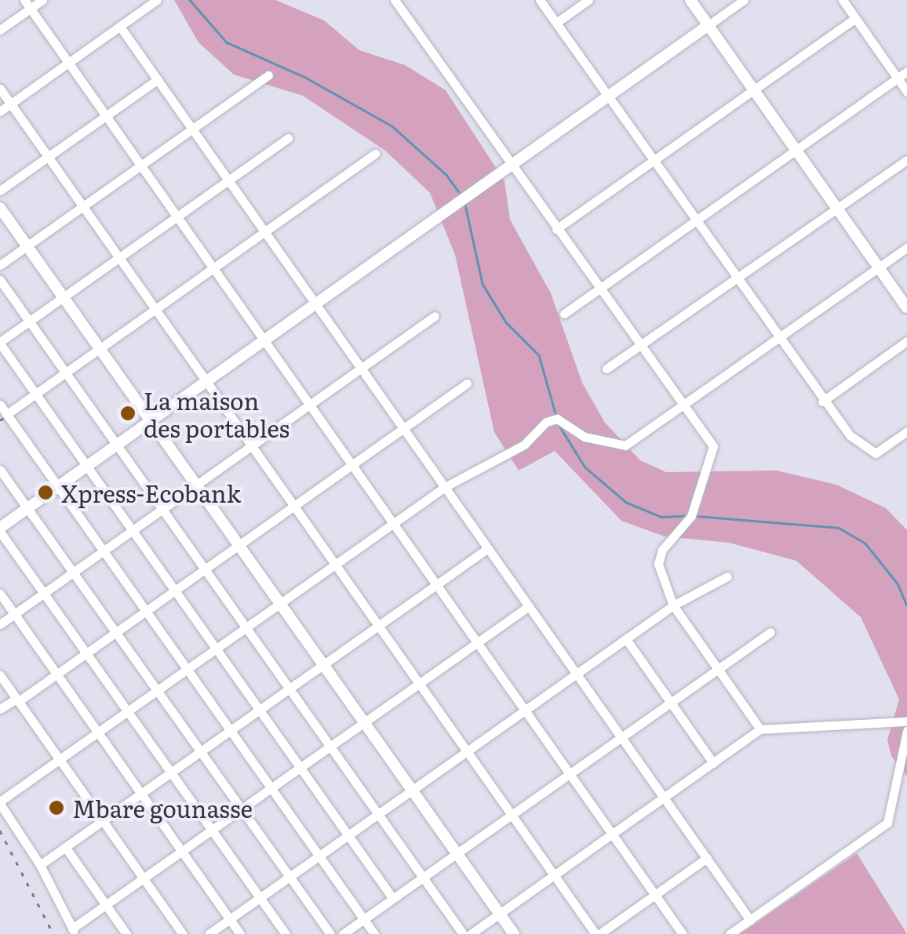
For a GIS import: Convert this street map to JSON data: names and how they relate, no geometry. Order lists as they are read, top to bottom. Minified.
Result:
{"places":["La maison des portables","Xpress-Ecobank","Mbare gounasse"]}
